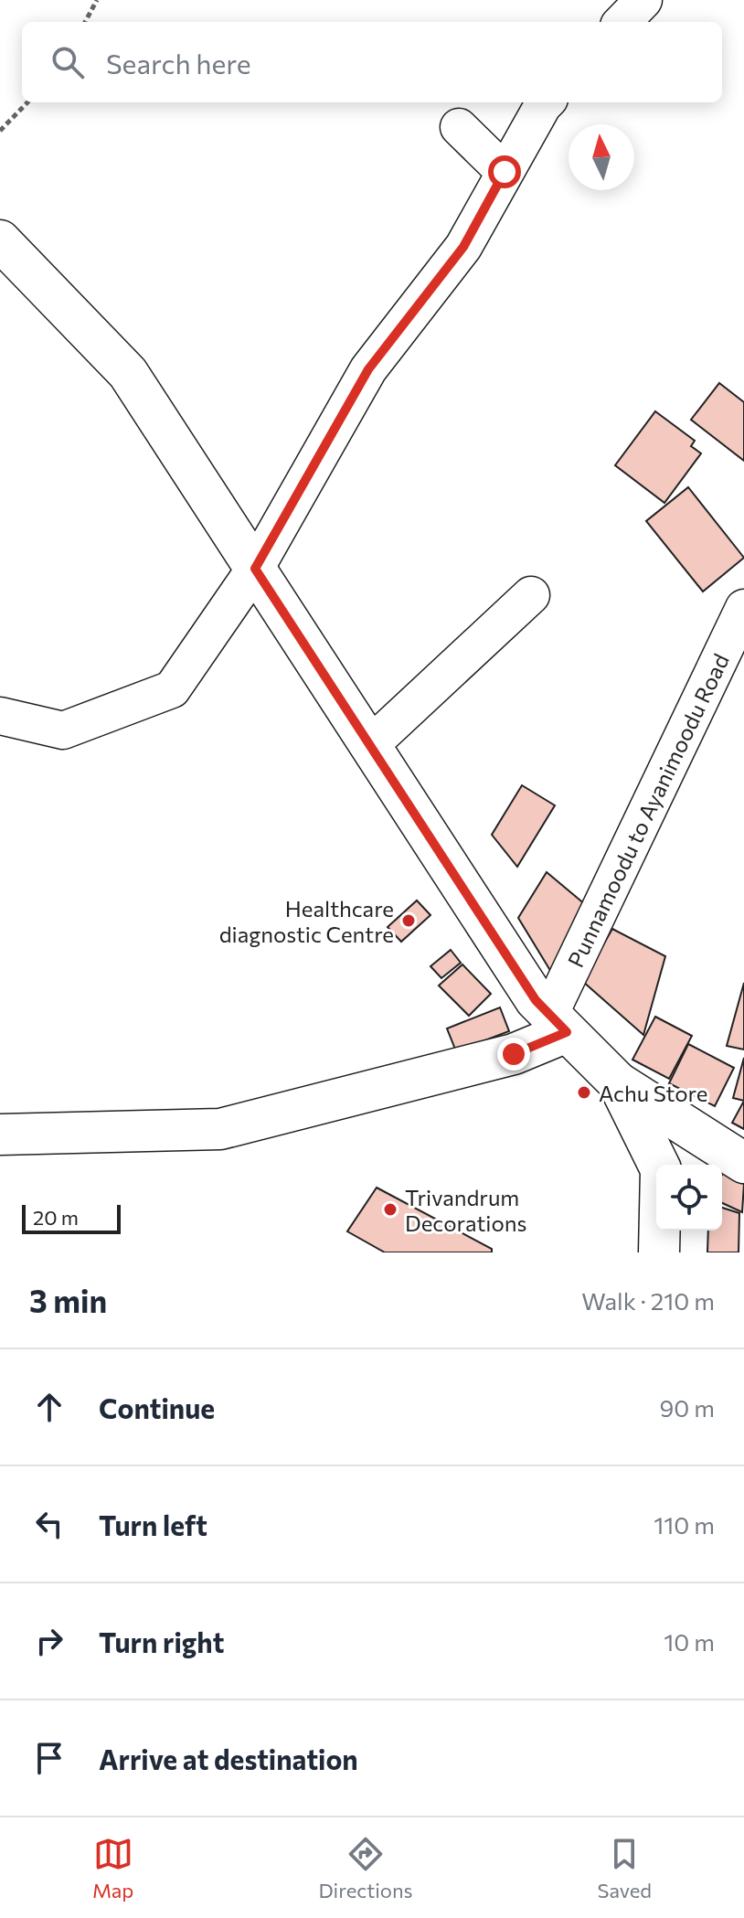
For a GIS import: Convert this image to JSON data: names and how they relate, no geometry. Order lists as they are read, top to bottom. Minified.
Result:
{"streets":{"street":["Punnamoodu to Ayanimoodu Road"]},"places":["Healthcare diagnostic Centre","Achu Store","Trivandrum Decorations"],"scale_bar":"20 m","north":"top","page":{"search":"Search here","scale":"20 m","heading":["3 min","Walk · 210 m"],"list":[["Continue","90 m"],["Turn left","110 m"],["Turn right","10 m"],"Arrive at destination"],"nav":["Map","Directions","Saved"]}}
